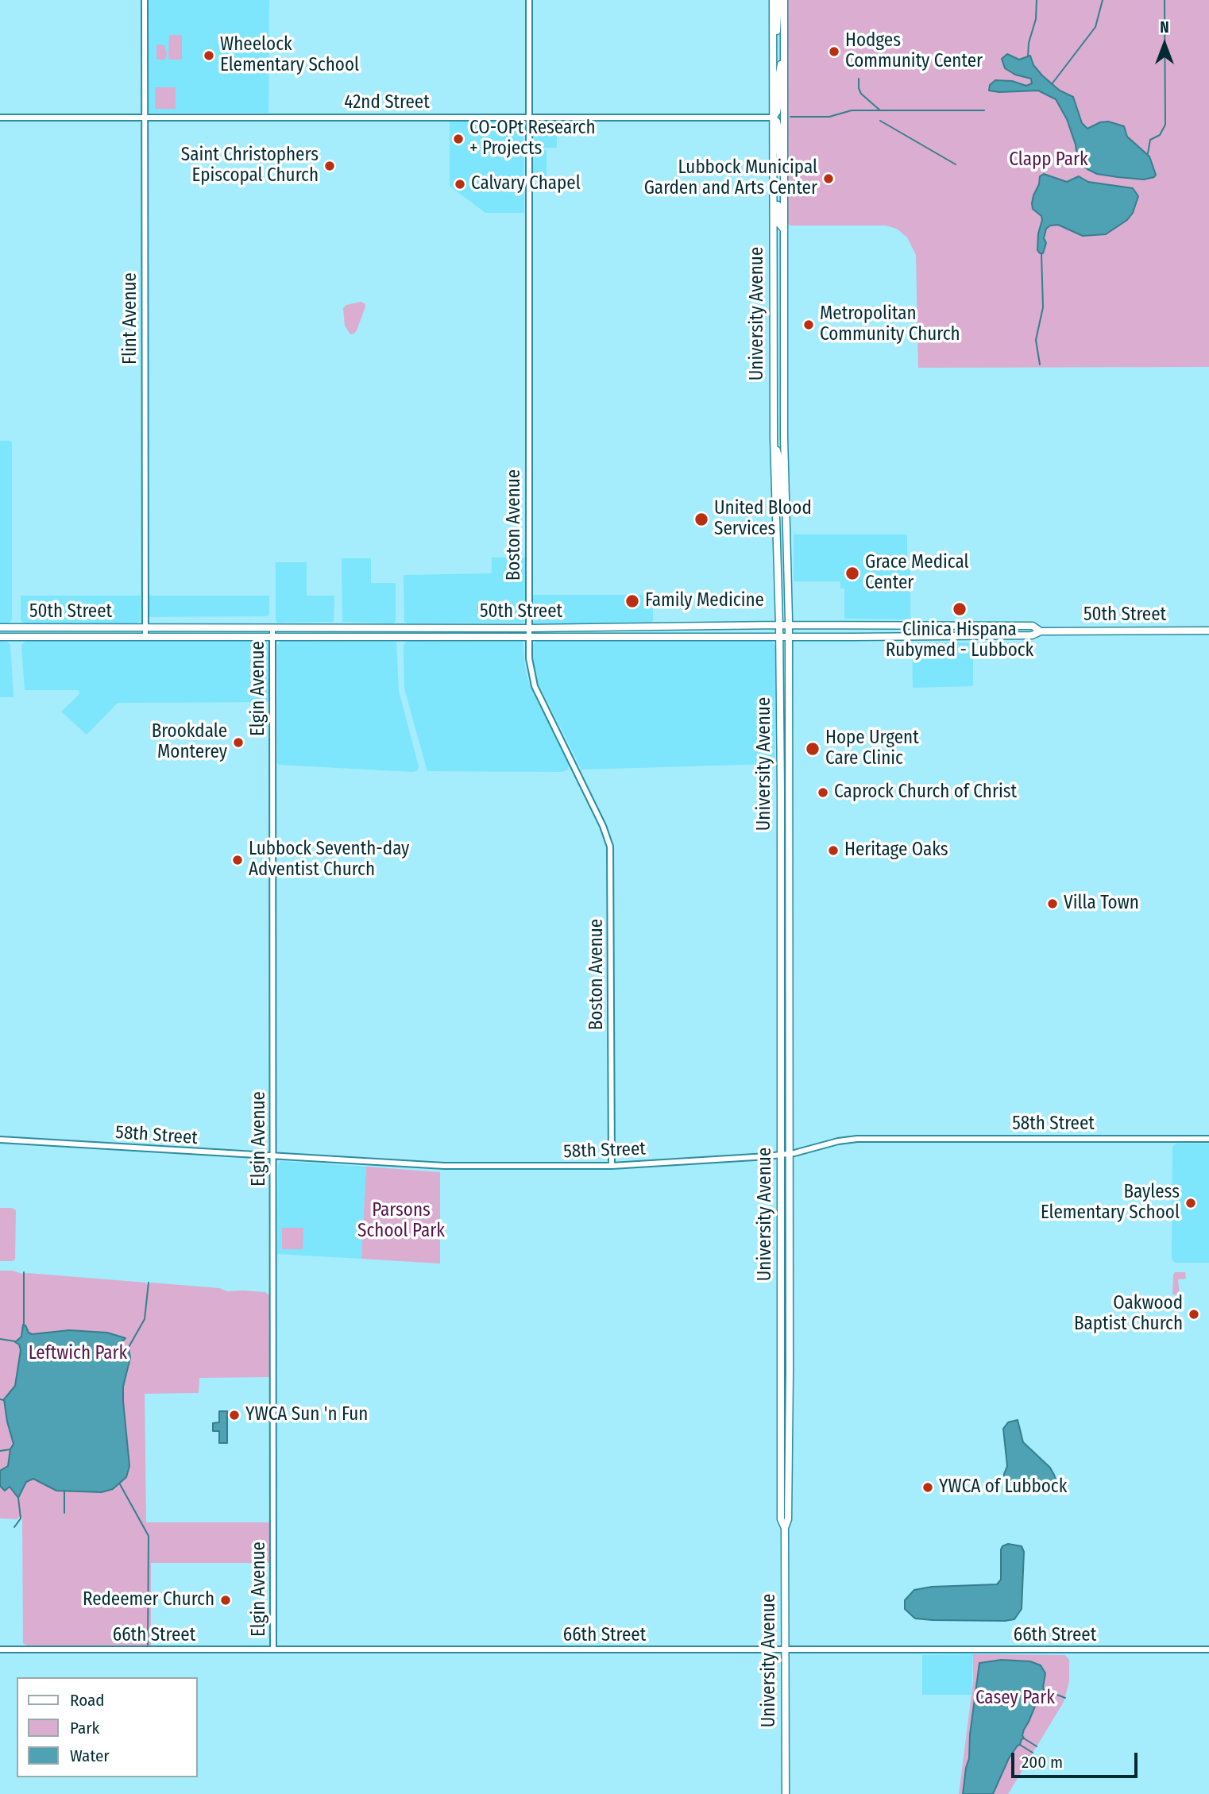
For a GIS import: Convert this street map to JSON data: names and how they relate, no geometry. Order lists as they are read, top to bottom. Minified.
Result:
{"streets":{"main road":["University Avenue","50th Street"],"street":["42nd Street","Flint Avenue","Boston Avenue","Elgin Avenue","58th Street","66th Street"]},"crossings":[["42nd Street","University Avenue"],["42nd Street","Flint Avenue"],["42nd Street","Boston Avenue"],["University Avenue","50th Street"],["University Avenue","58th Street"],["University Avenue","66th Street"],["Flint Avenue","50th Street"],["Boston Avenue","50th Street"],["Boston Avenue","58th Street"],["50th Street","Elgin Avenue"],["Elgin Avenue","58th Street"],["Elgin Avenue","66th Street"]],"parks":["Clapp Park","Parsons School Park","Leftwich Park","Casey Park"],"places":["Hodges Community Center","Wheelock Elementary School","CO-OPt Research + Projects","Saint Christophers Episcopal Church","Lubbock Municipal Garden and Arts Center","Calvary Chapel","Metropolitan Community Church","United Blood Services","Grace Medical Center","Family Medicine","Clinica Hispana Rubymed - Lubbock","Brookdale Monterey","Hope Urgent Care Clinic","Caprock Church of Christ","Heritage Oaks","Lubbock Seventh-day Adventist Church","Villa Town","Bayless Elementary School","Oakwood Baptist Church","YWCA Sun 'n Fun","YWCA of Lubbock","Redeemer Church"],"legend":["Road","Park","Water"],"scale_bar":"200 m","north":"top"}
